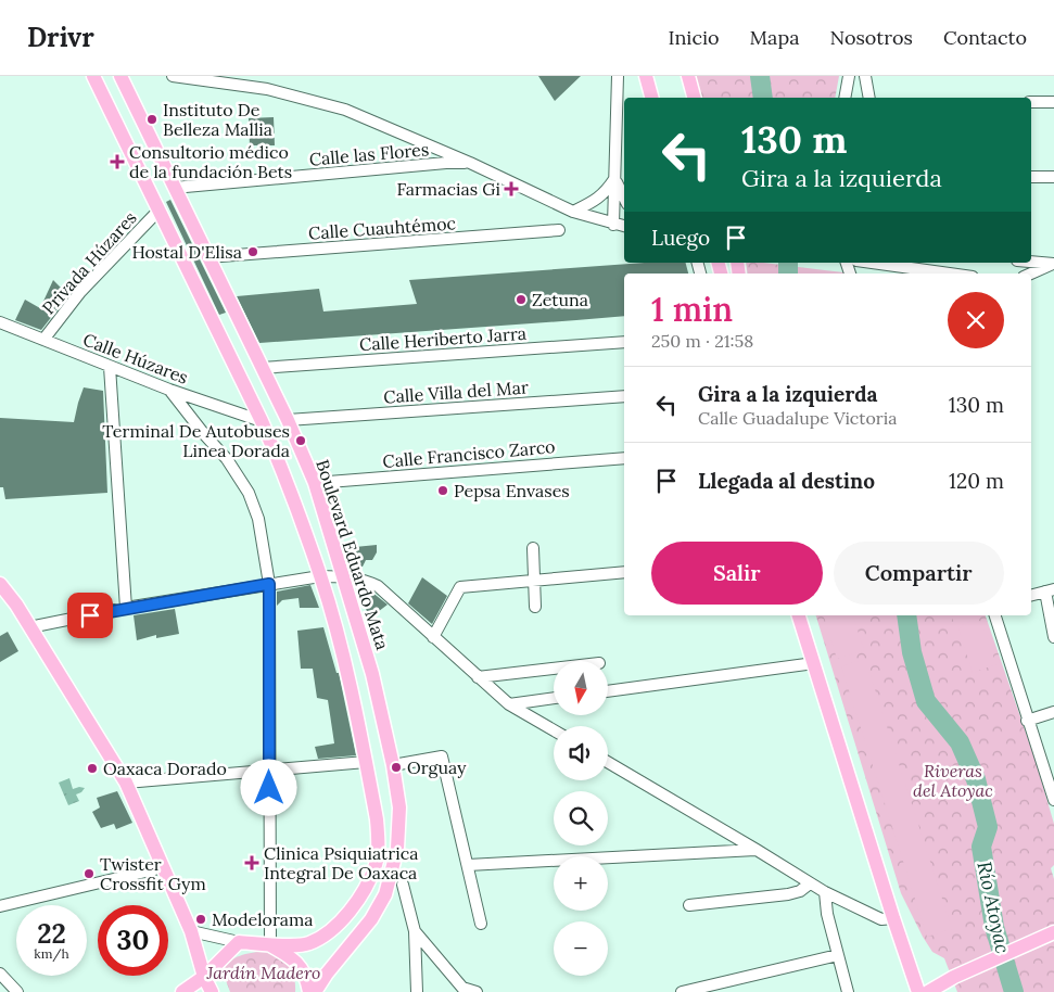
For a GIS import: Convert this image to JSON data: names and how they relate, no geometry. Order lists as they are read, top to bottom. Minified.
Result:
{"streets":{"main road":["Boulevard Eduardo Mata"],"street":["Calle las Flores","Calle Cuauhtémoc","Privada Húzares","Calle Heriberto Jarra","Calle Húzares","Calle Villa del Mar","Calle Francisco Zarco"]},"crossings":[["Calle las Flores","Boulevard Eduardo Mata"],["Calle Cuauhtémoc","Boulevard Eduardo Mata"],["Privada Húzares","Calle Húzares"],["Calle Heriberto Jarra","Boulevard Eduardo Mata"],["Calle Villa del Mar","Boulevard Eduardo Mata"],["Calle Francisco Zarco","Boulevard Eduardo Mata"]],"water":["Río Atoyac"],"parks":["Riveras del Atoyac","Jardín Madero"],"places":{"other":["Instituto De Belleza Mallia","Hostal D'Elisa","Zetuna","Terminal De Autobuses Linea Dorada","Pepsa Envases","Orguay","Oaxaca Dorado","Twister Crossfit Gym","Modelorama"],"health":["Consultorio médico de la fundación Bets","Farmacias Gi","Clinica Psiquiatrica Integral De Oaxaca"]},"north":"bottom","page":{"header":"Drivr","nav":["Inicio","Mapa","Nosotros","Contacto"],"turn":["130 m","Gira a la izquierda"],"then":"Luego","heading":["1 min","250 m · 21:58"],"list":[{"name":"Gira a la izquierda","note":"Calle Guadalupe Victoria","value":"130 m"},{"name":"Llegada al destino","value":"120 m"}],"buttons":["Salir","Compartir"],"map_buttons":["+","−"],"speed":"22 km/h","limit":"30"}}
